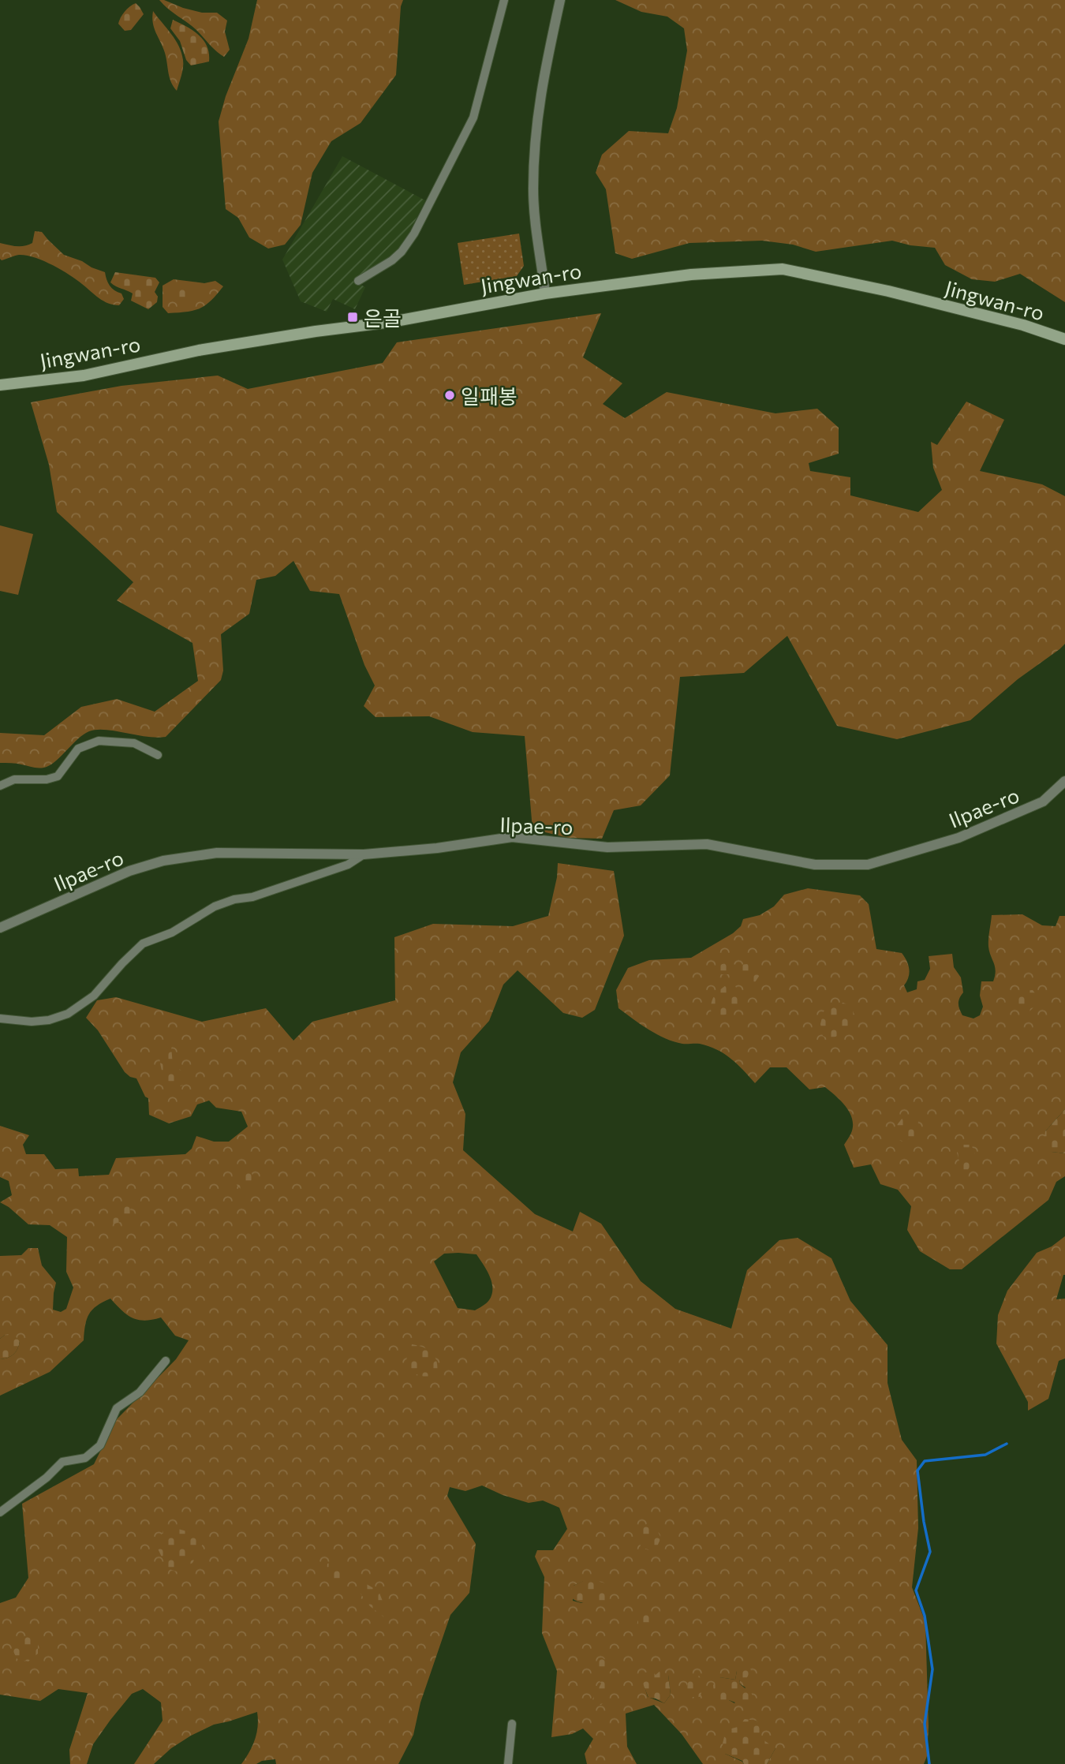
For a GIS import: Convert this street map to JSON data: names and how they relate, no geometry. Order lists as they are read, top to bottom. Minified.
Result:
{"streets":{"main road":["Jingwan-ro"],"street":["Ilpae-ro"]},"places":{"transit":["은골"],"other":["일패봉"]}}
